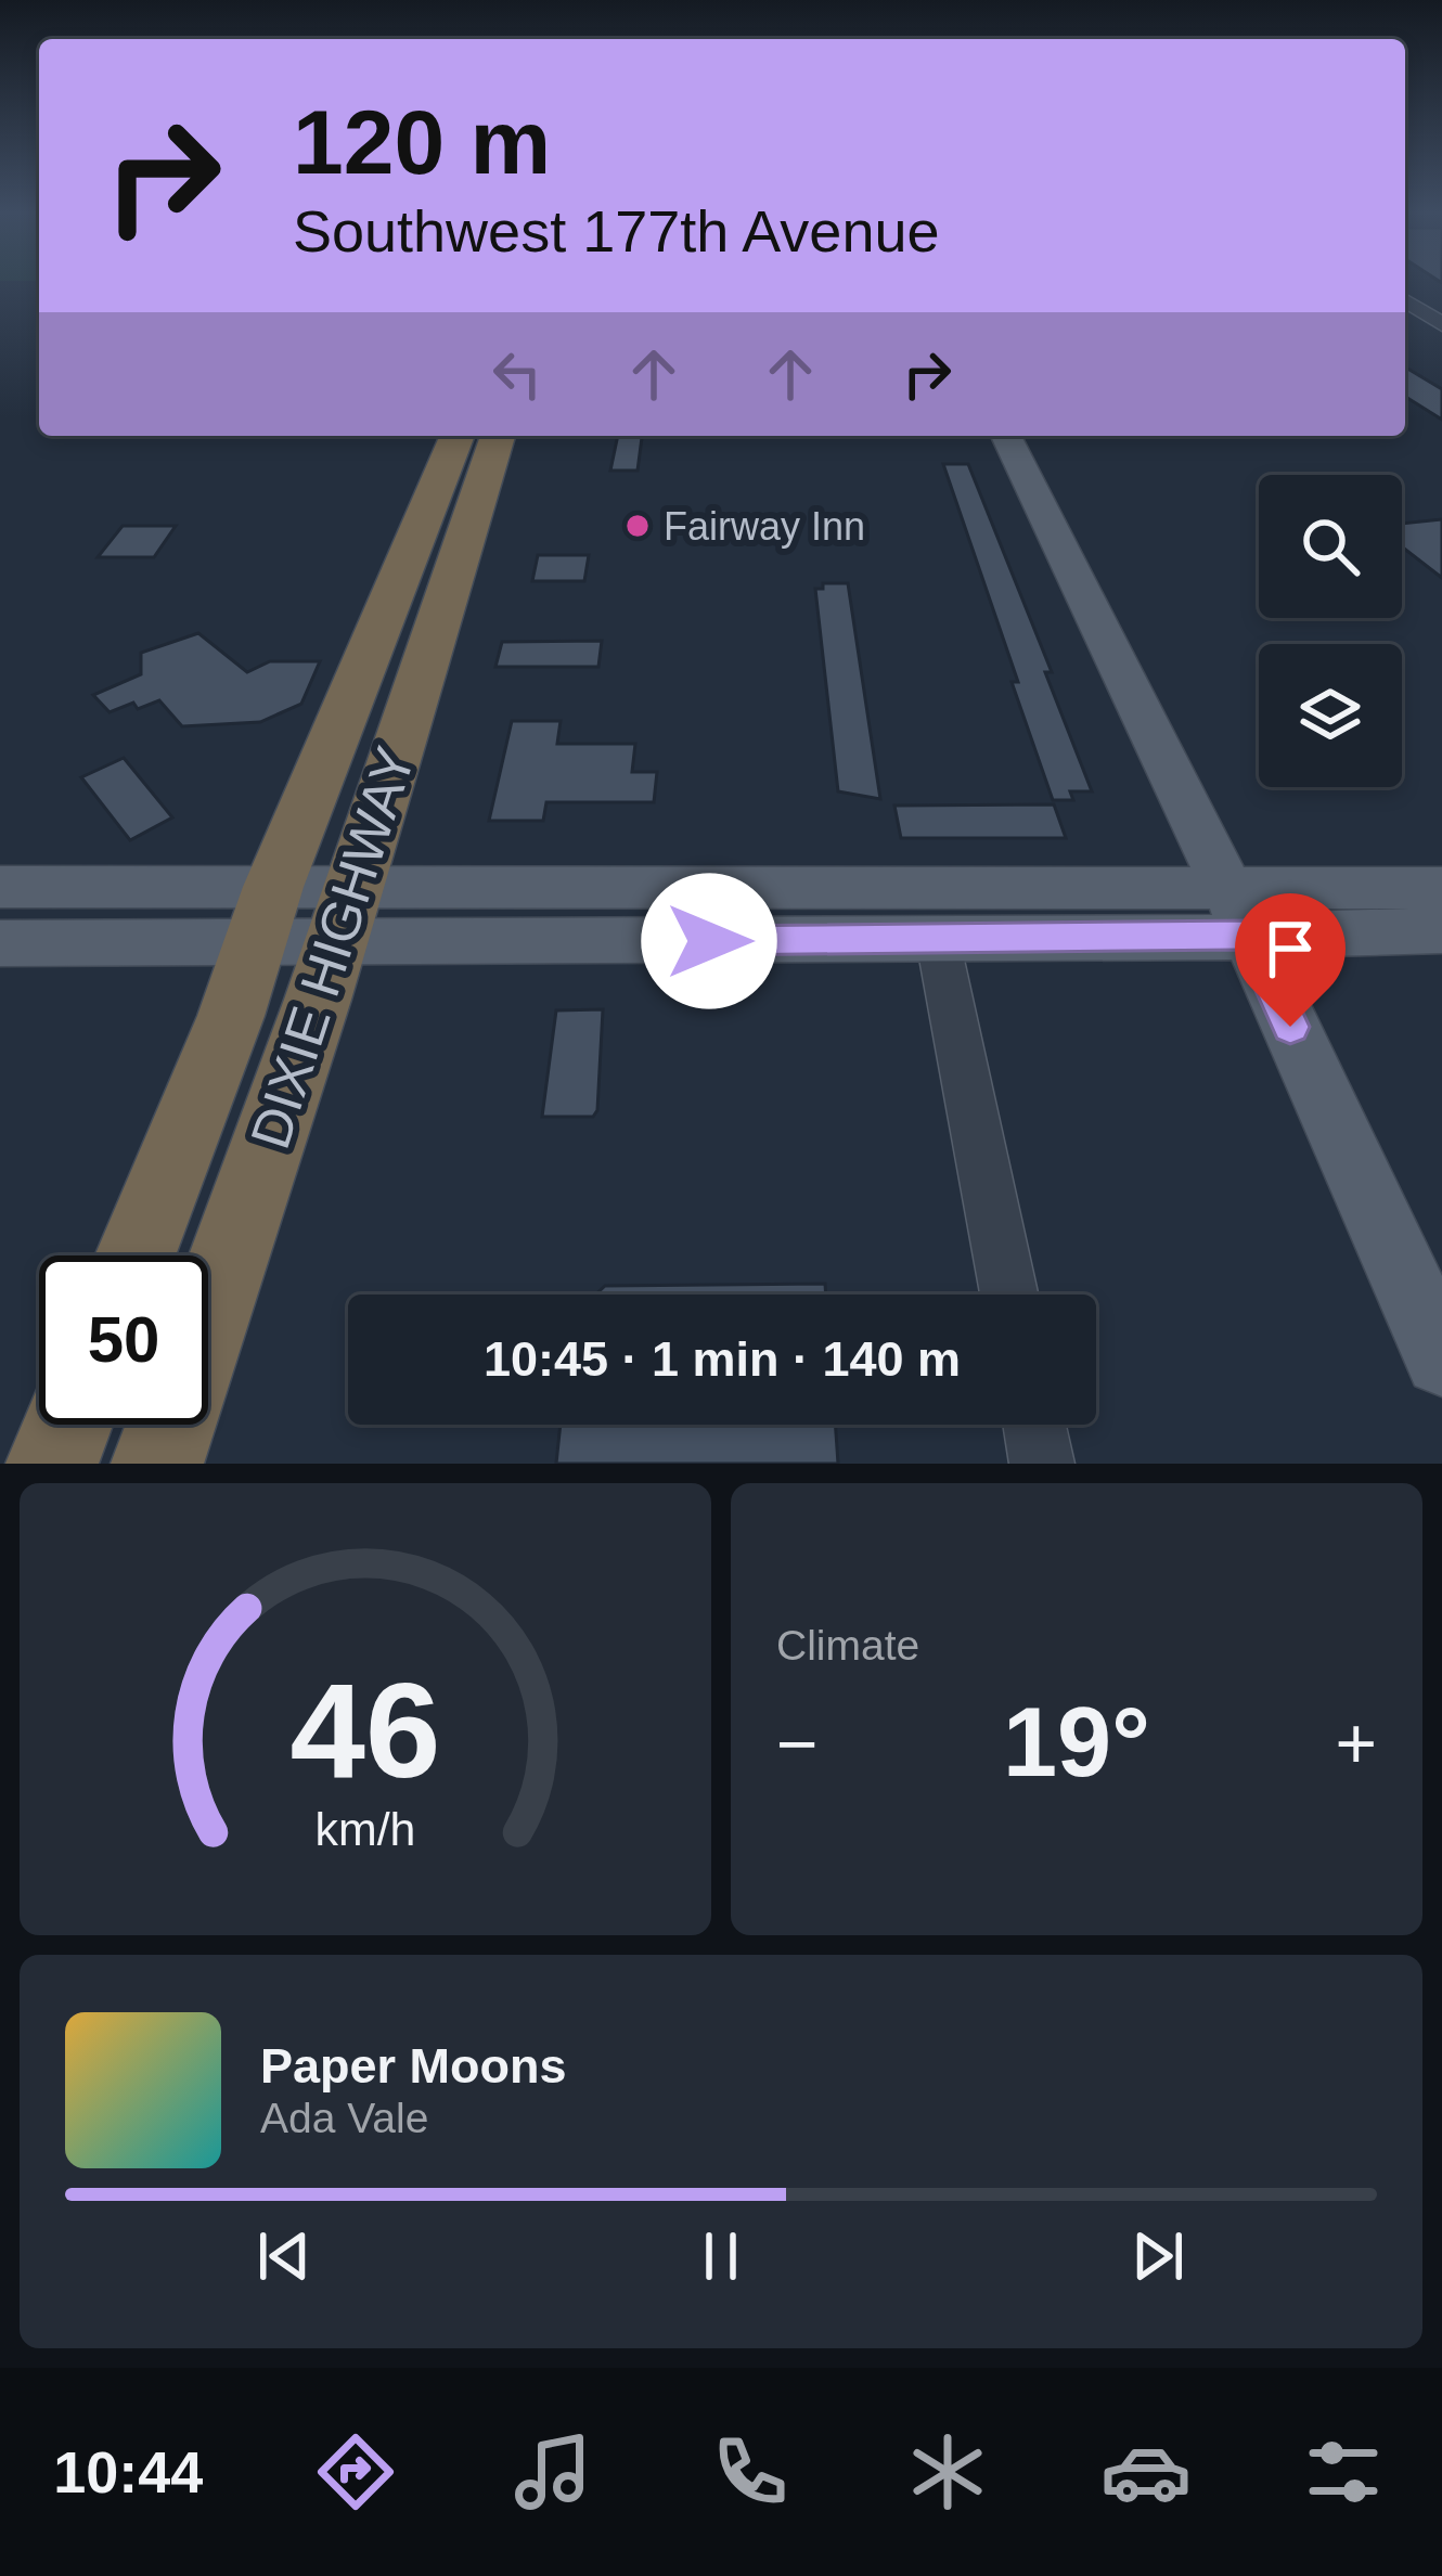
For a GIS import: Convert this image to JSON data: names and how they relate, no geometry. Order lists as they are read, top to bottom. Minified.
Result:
{"streets":{"highway":["DIXIE HIGHWAY"]},"places":["Fairway Inn"],"page":{"turn":["120 m","Southwest 177th Avenue"],"limit":"50","trip":"10:45 · 1 min · 140 m","tile":"Climate","heat":["−","19°","+"],"song":["Paper Moons","Ada Vale"],"tabs":"10:44","gauge":["46","km/h"]}}
